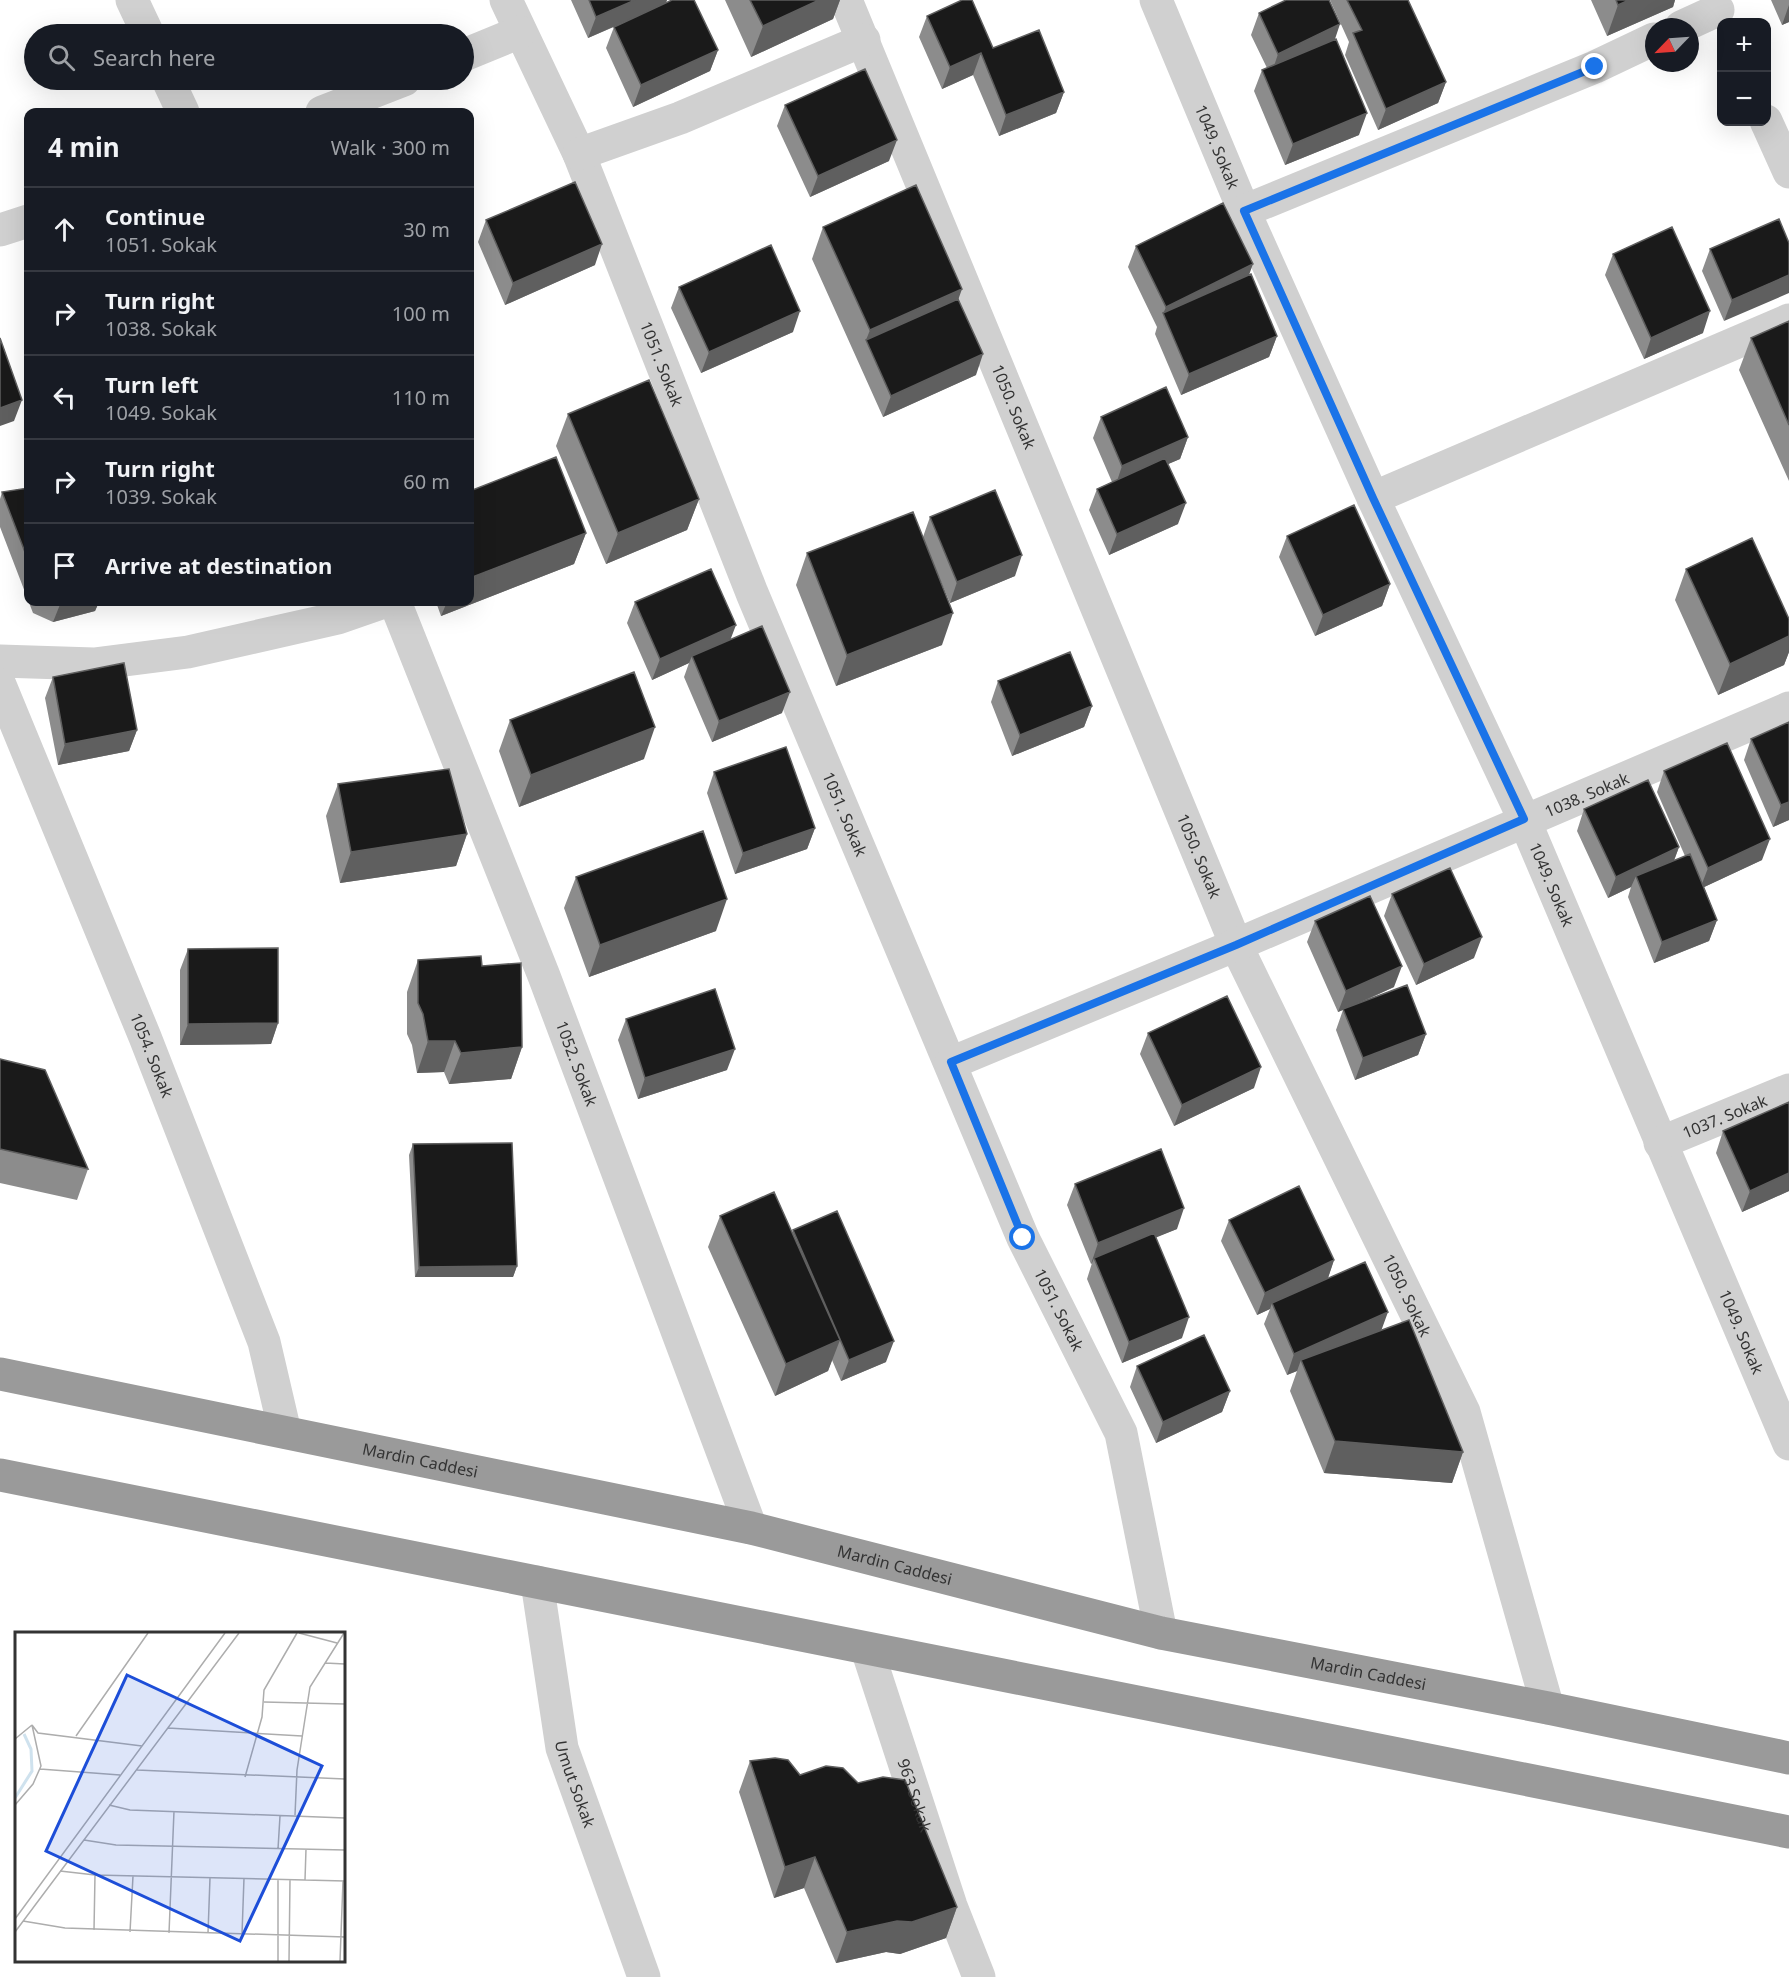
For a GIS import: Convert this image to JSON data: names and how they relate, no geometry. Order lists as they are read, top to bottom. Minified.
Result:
{"streets":{"highway":["Mardin Caddesi"],"street":["1049. Sokak","1051. Sokak","1050. Sokak","1038. Sokak","1054. Sokak","1052. Sokak","1037. Sokak","Umut Sokak","963 Sokak"]},"crossings":[["1049. Sokak","1038. Sokak"],["1049. Sokak","1037. Sokak"],["1051. Sokak","1038. Sokak"],["1051. Sokak","Mardin Caddesi"],["1050. Sokak","1038. Sokak"],["1050. Sokak","Mardin Caddesi"],["1054. Sokak","Mardin Caddesi"],["1052. Sokak","Mardin Caddesi"]],"north":"bottom left","page":{"map_buttons":["+","−"],"search":"Search here","heading":["4 min","Walk · 300 m"],"list":[["Continue","1051. Sokak","30 m"],["Turn right","1038. Sokak","100 m"],["Turn left","1049. Sokak","110 m"],["Turn right","1039. Sokak","60 m"],"Arrive at destination"]}}
